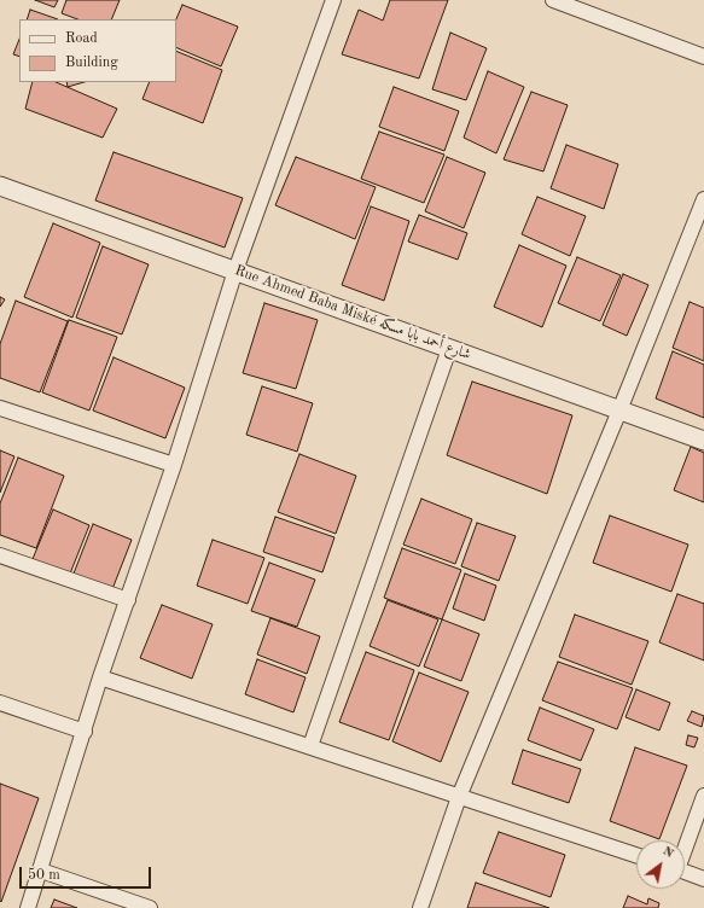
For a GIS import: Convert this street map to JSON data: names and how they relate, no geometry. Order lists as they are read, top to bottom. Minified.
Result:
{"streets":{"street":["Rue Ahmed Baba Miské شارع أحمد بابا مسكه"]},"legend":["Road","Building"],"scale_bar":"50 m","north":"top right"}
